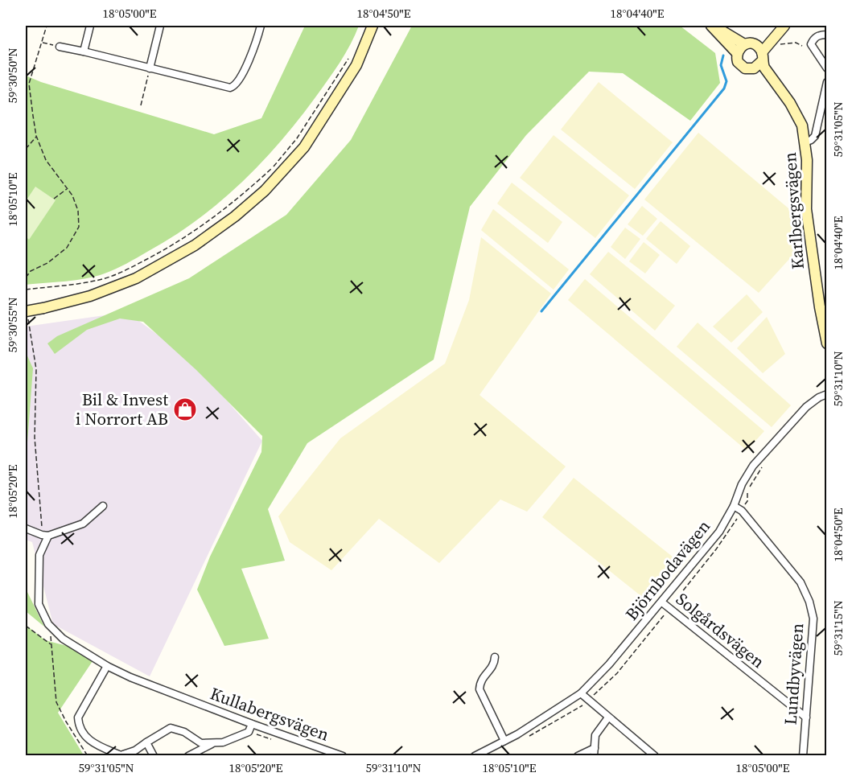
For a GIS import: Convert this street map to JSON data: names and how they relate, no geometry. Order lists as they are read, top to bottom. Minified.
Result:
{"streets":{"street":["Karlbergsvägen","Björnbodavägen","Solgårdsvägen","Lundbyvägen","Kullabergsvägen"]},"crossings":[["Björnbodavägen","Solgårdsvägen"],["Björnbodavägen","Lundbyvägen"],["Solgårdsvägen","Lundbyvägen"]],"places":{"shop":["Bil & Invest i Norrort AB"]},"coordinates":["18°05'00\"E","18°04'50\"E","18°04'40\"E","59°30'50\"N","59°31'05\"N","18°05'10\"E","59°30'55\"N","59°31'10\"N","18°05'20\"E","59°31'15\"N"]}
